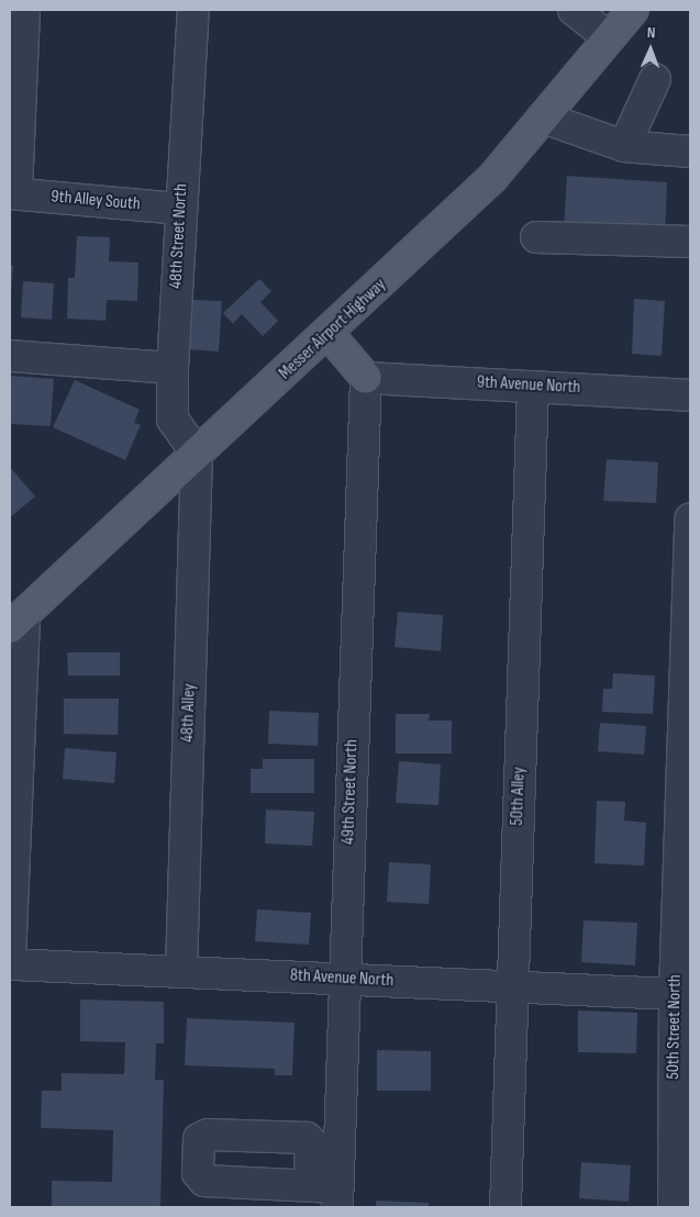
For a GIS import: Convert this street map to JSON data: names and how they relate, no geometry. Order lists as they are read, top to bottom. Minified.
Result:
{"streets":{"main road":["Messer Airport Highway"],"street":["9th Alley South","48th Street North","9th Avenue North","48th Alley","49th Street North","50th Alley","8th Avenue North","50th Street North"]},"crossings":[["9th Alley South","48th Street North"],["48th Street North","Messer Airport Highway"],["48th Street North","48th Alley"],["Messer Airport Highway","48th Alley"],["9th Avenue North","49th Street North"],["9th Avenue North","50th Alley"],["48th Alley","8th Avenue North"],["49th Street North","8th Avenue North"],["50th Alley","8th Avenue North"],["8th Avenue North","50th Street North"]],"north":"top"}
